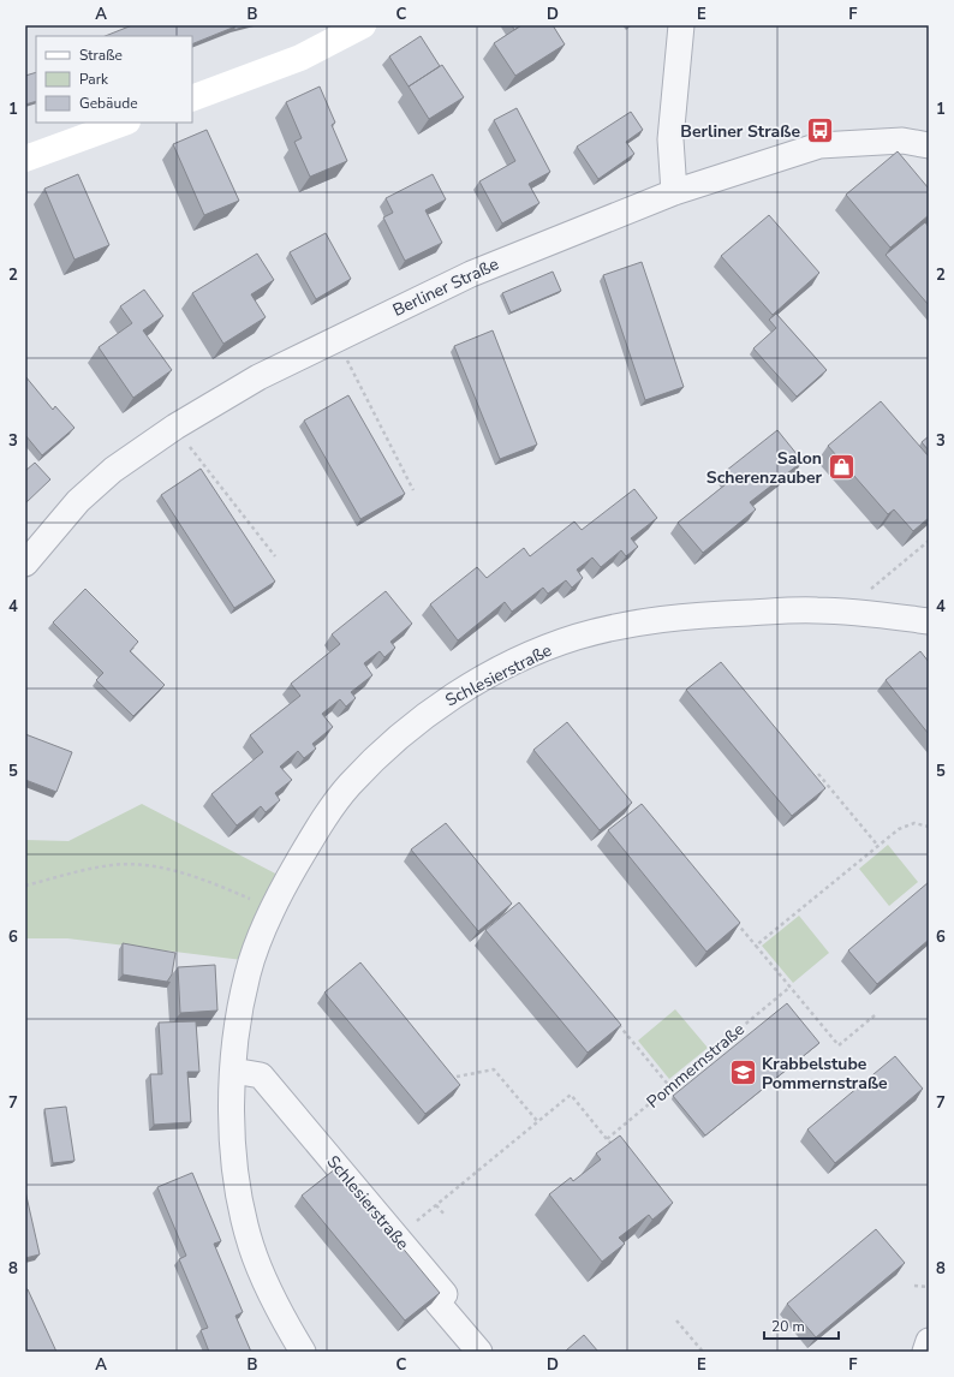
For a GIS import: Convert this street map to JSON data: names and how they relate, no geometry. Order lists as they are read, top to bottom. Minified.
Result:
{"streets":{"street":["Berliner Straße","Schlesierstraße"],"path":["Pommernstraße"]},"places":{"bus stop":["Berliner Straße"],"shop":["Salon Scherenzauber"],"school or university":["Krabbelstube Pommernstraße"]},"legend":["Straße","Park","Gebäude"],"scale_bar":"20 m","grid":{"columns":["A","B","C","D","E","F"],"rows":["1","2","3","4","5","6","7","8"]}}
